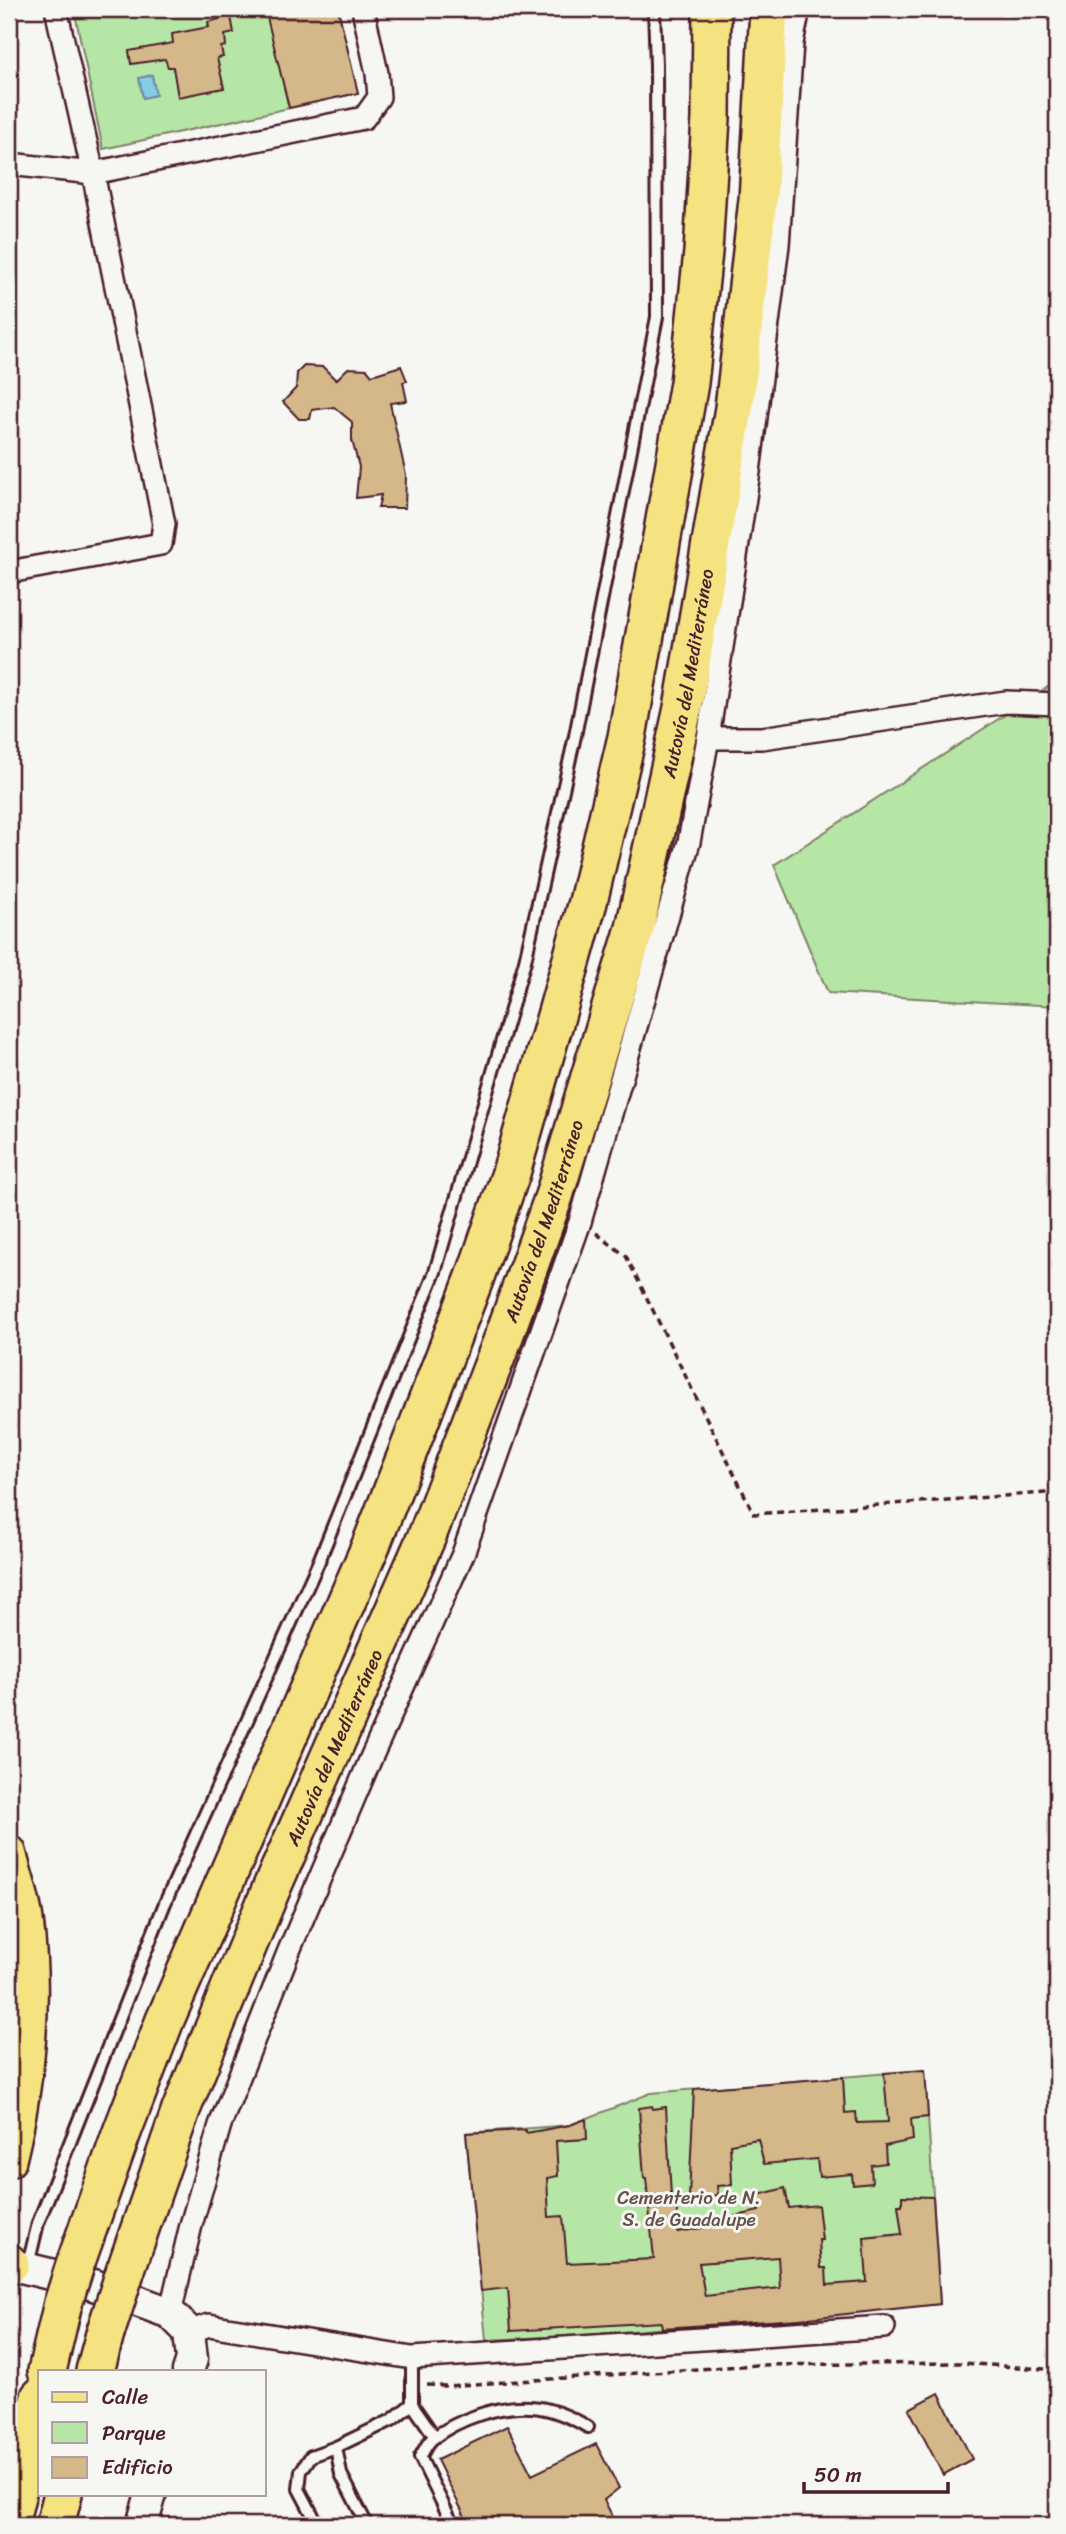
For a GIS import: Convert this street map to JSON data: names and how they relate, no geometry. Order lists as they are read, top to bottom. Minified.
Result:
{"streets":{"highway":["Autovía del Mediterráneo"]},"parks":["Cementerio de N. S. de Guadalupe"],"legend":["Calle","Parque","Edificio"],"scale_bar":"50 m"}
